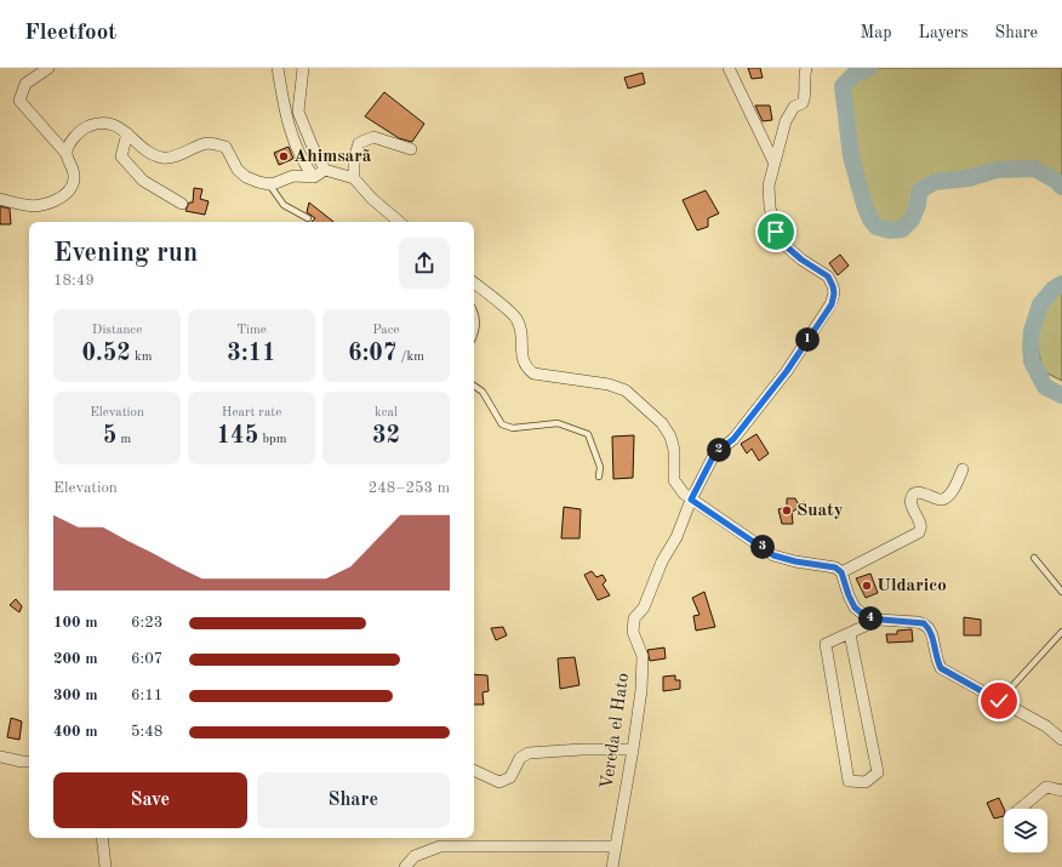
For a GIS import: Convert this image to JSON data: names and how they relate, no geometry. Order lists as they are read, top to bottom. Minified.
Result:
{"streets":{"street":["Vereda el Hato"]},"places":["Ahimsarã","Suaty","Uldarico"],"page":{"header":"Fleetfoot","nav":["Map","Layers","Share"],"heading":["Evening run","18:49"],"stats":[["Distance","0.52 km"],["Time","3:11"],["Pace","6:07 /km"],["Elevation","5 m"],["Heart rate","145 bpm"],["kcal","32"]],"pins":["1","2","3","4"],"chart":["Elevation","248–253 m"],"list":[{"name":"100 m","note":"6:23"},{"name":"200 m","note":"6:07"},{"name":"300 m","note":"6:11"},{"name":"400 m","note":"5:48"}],"buttons":["Save","Share"]}}
